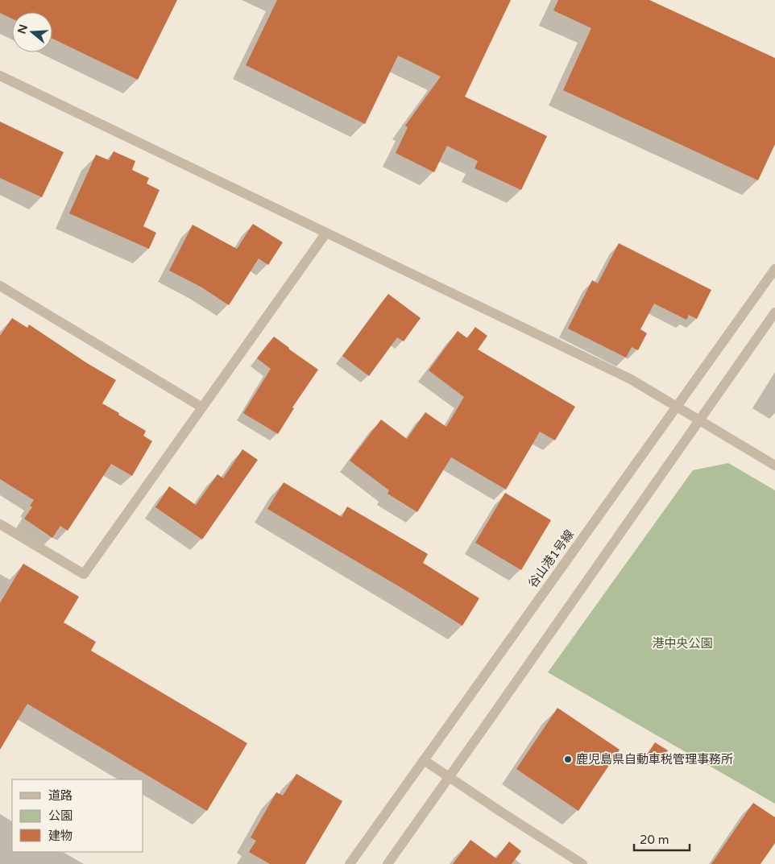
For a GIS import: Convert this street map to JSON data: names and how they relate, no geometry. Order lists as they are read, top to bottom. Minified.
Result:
{"streets":{"street":["谷山港1号線"]},"parks":["港中央公園"],"places":["鹿児島県自動車税管理事務所"],"legend":["道路","公園","建物"],"scale_bar":"20 m","north":"left"}
